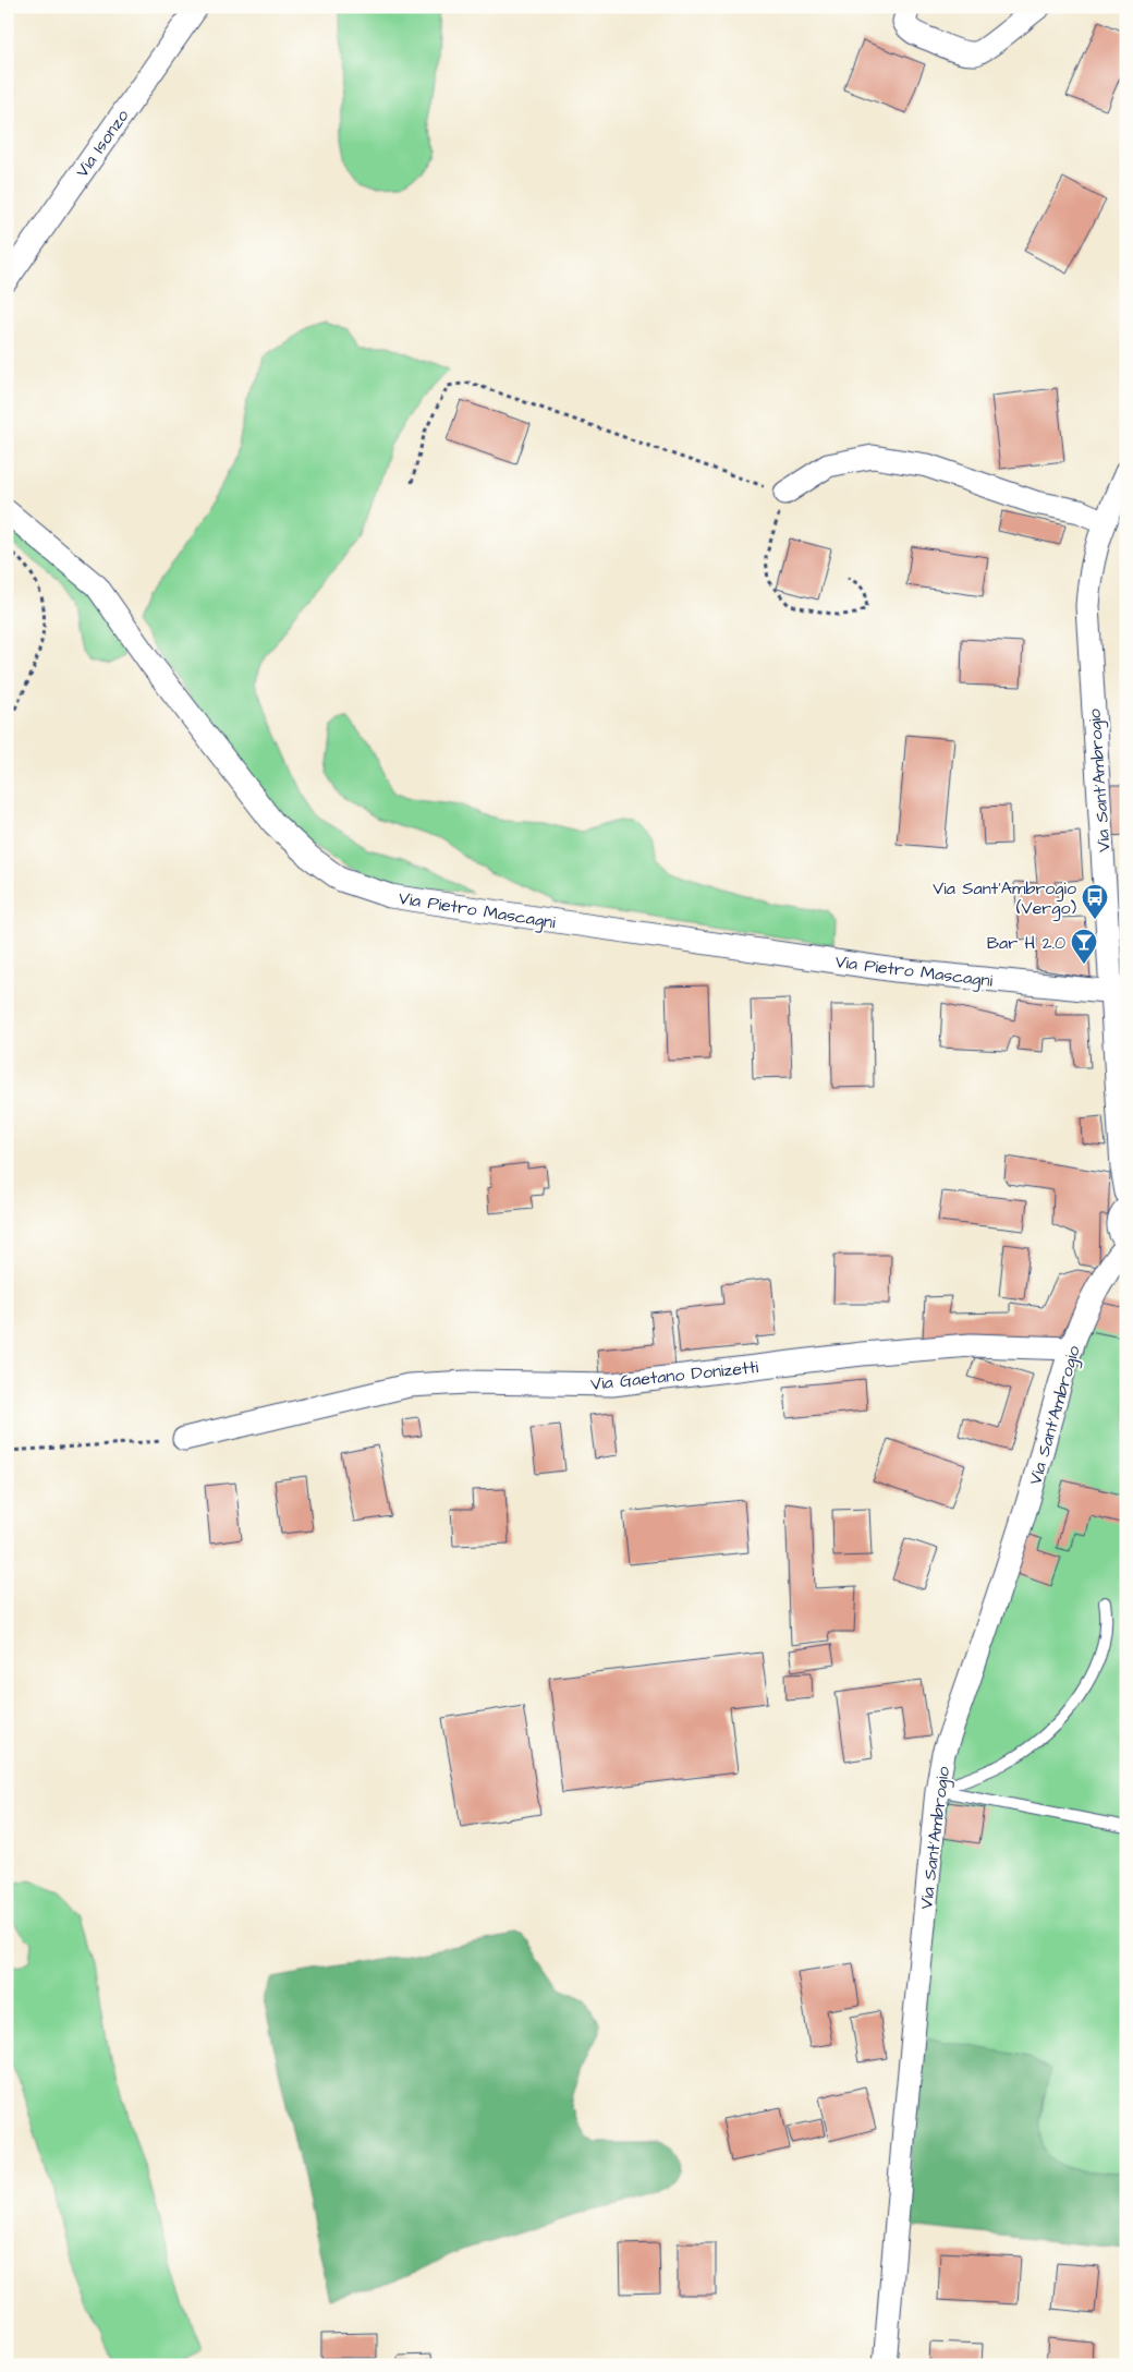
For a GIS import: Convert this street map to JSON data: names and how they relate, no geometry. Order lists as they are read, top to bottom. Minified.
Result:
{"streets":{"street":["Via Isonzo","Via Sant'Ambrogio","Via Pietro Mascagni","Via Gaetano Donizetti"]},"crossings":[["Via Sant'Ambrogio","Via Pietro Mascagni"],["Via Sant'Ambrogio","Via Gaetano Donizetti"]],"places":{"bus stop":["Via Sant'Ambrogio (Vergo)"],"bar":["Bar H 2.0"]}}
